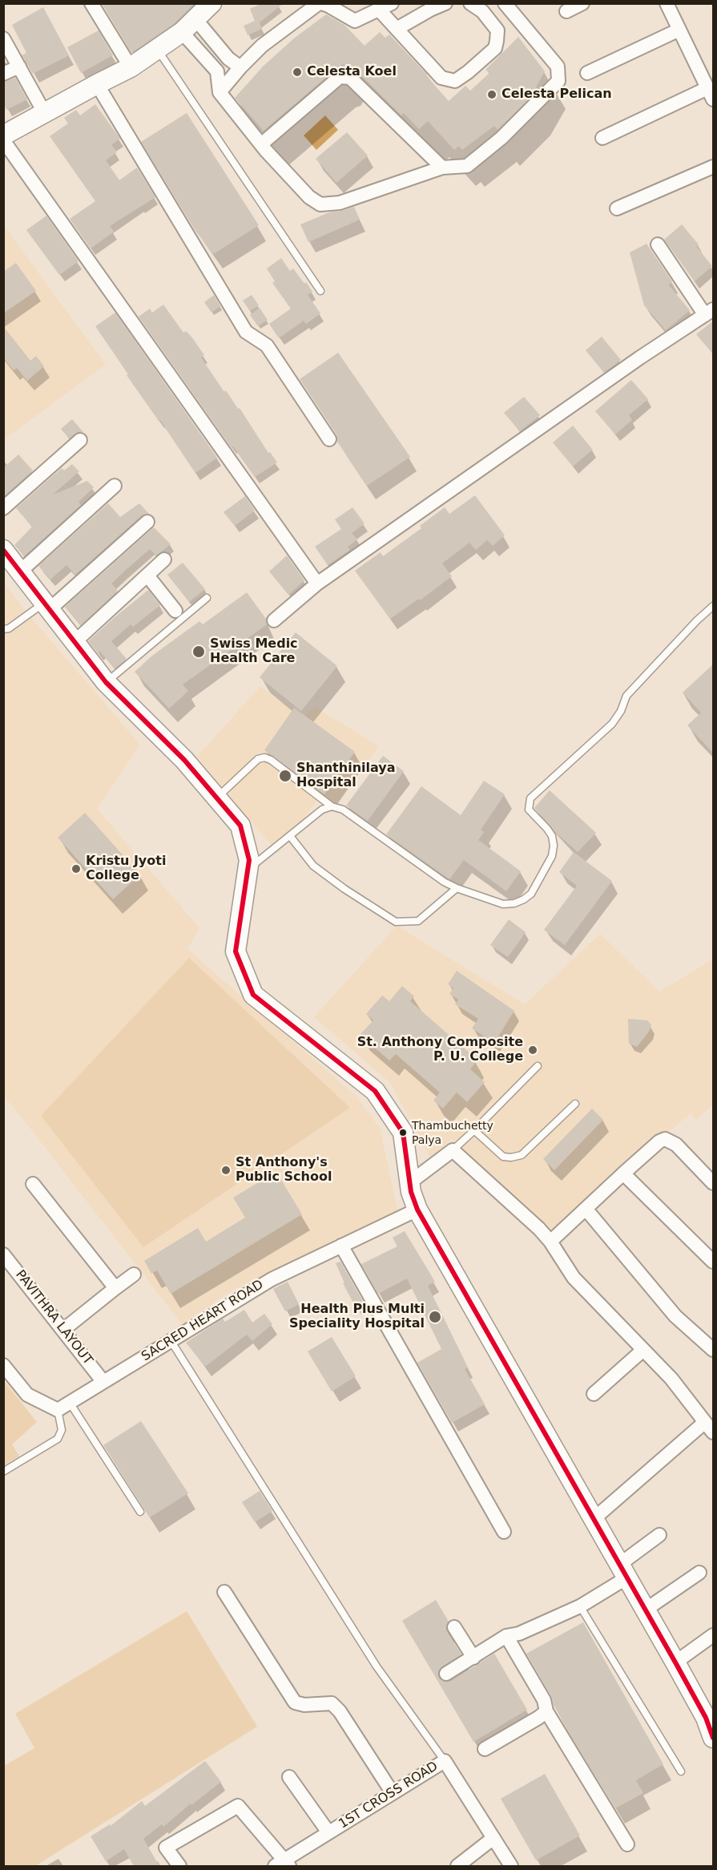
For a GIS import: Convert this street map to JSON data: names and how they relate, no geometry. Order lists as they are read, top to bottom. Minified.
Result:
{"streets":{"street":["PAVITHRA LAYOUT","SACRED HEART ROAD","1ST CROSS ROAD"]},"crossings":[["PAVITHRA LAYOUT","SACRED HEART ROAD"]],"places":["Celesta Koel","Celesta Pelican","Swiss Medic Health Care","Shanthinilaya Hospital","Kristu Jyoti College","St. Anthony Composite P. U. College","Thambuchetty Palya","St Anthony's Public School","Health Plus Multi Speciality Hospital"]}
